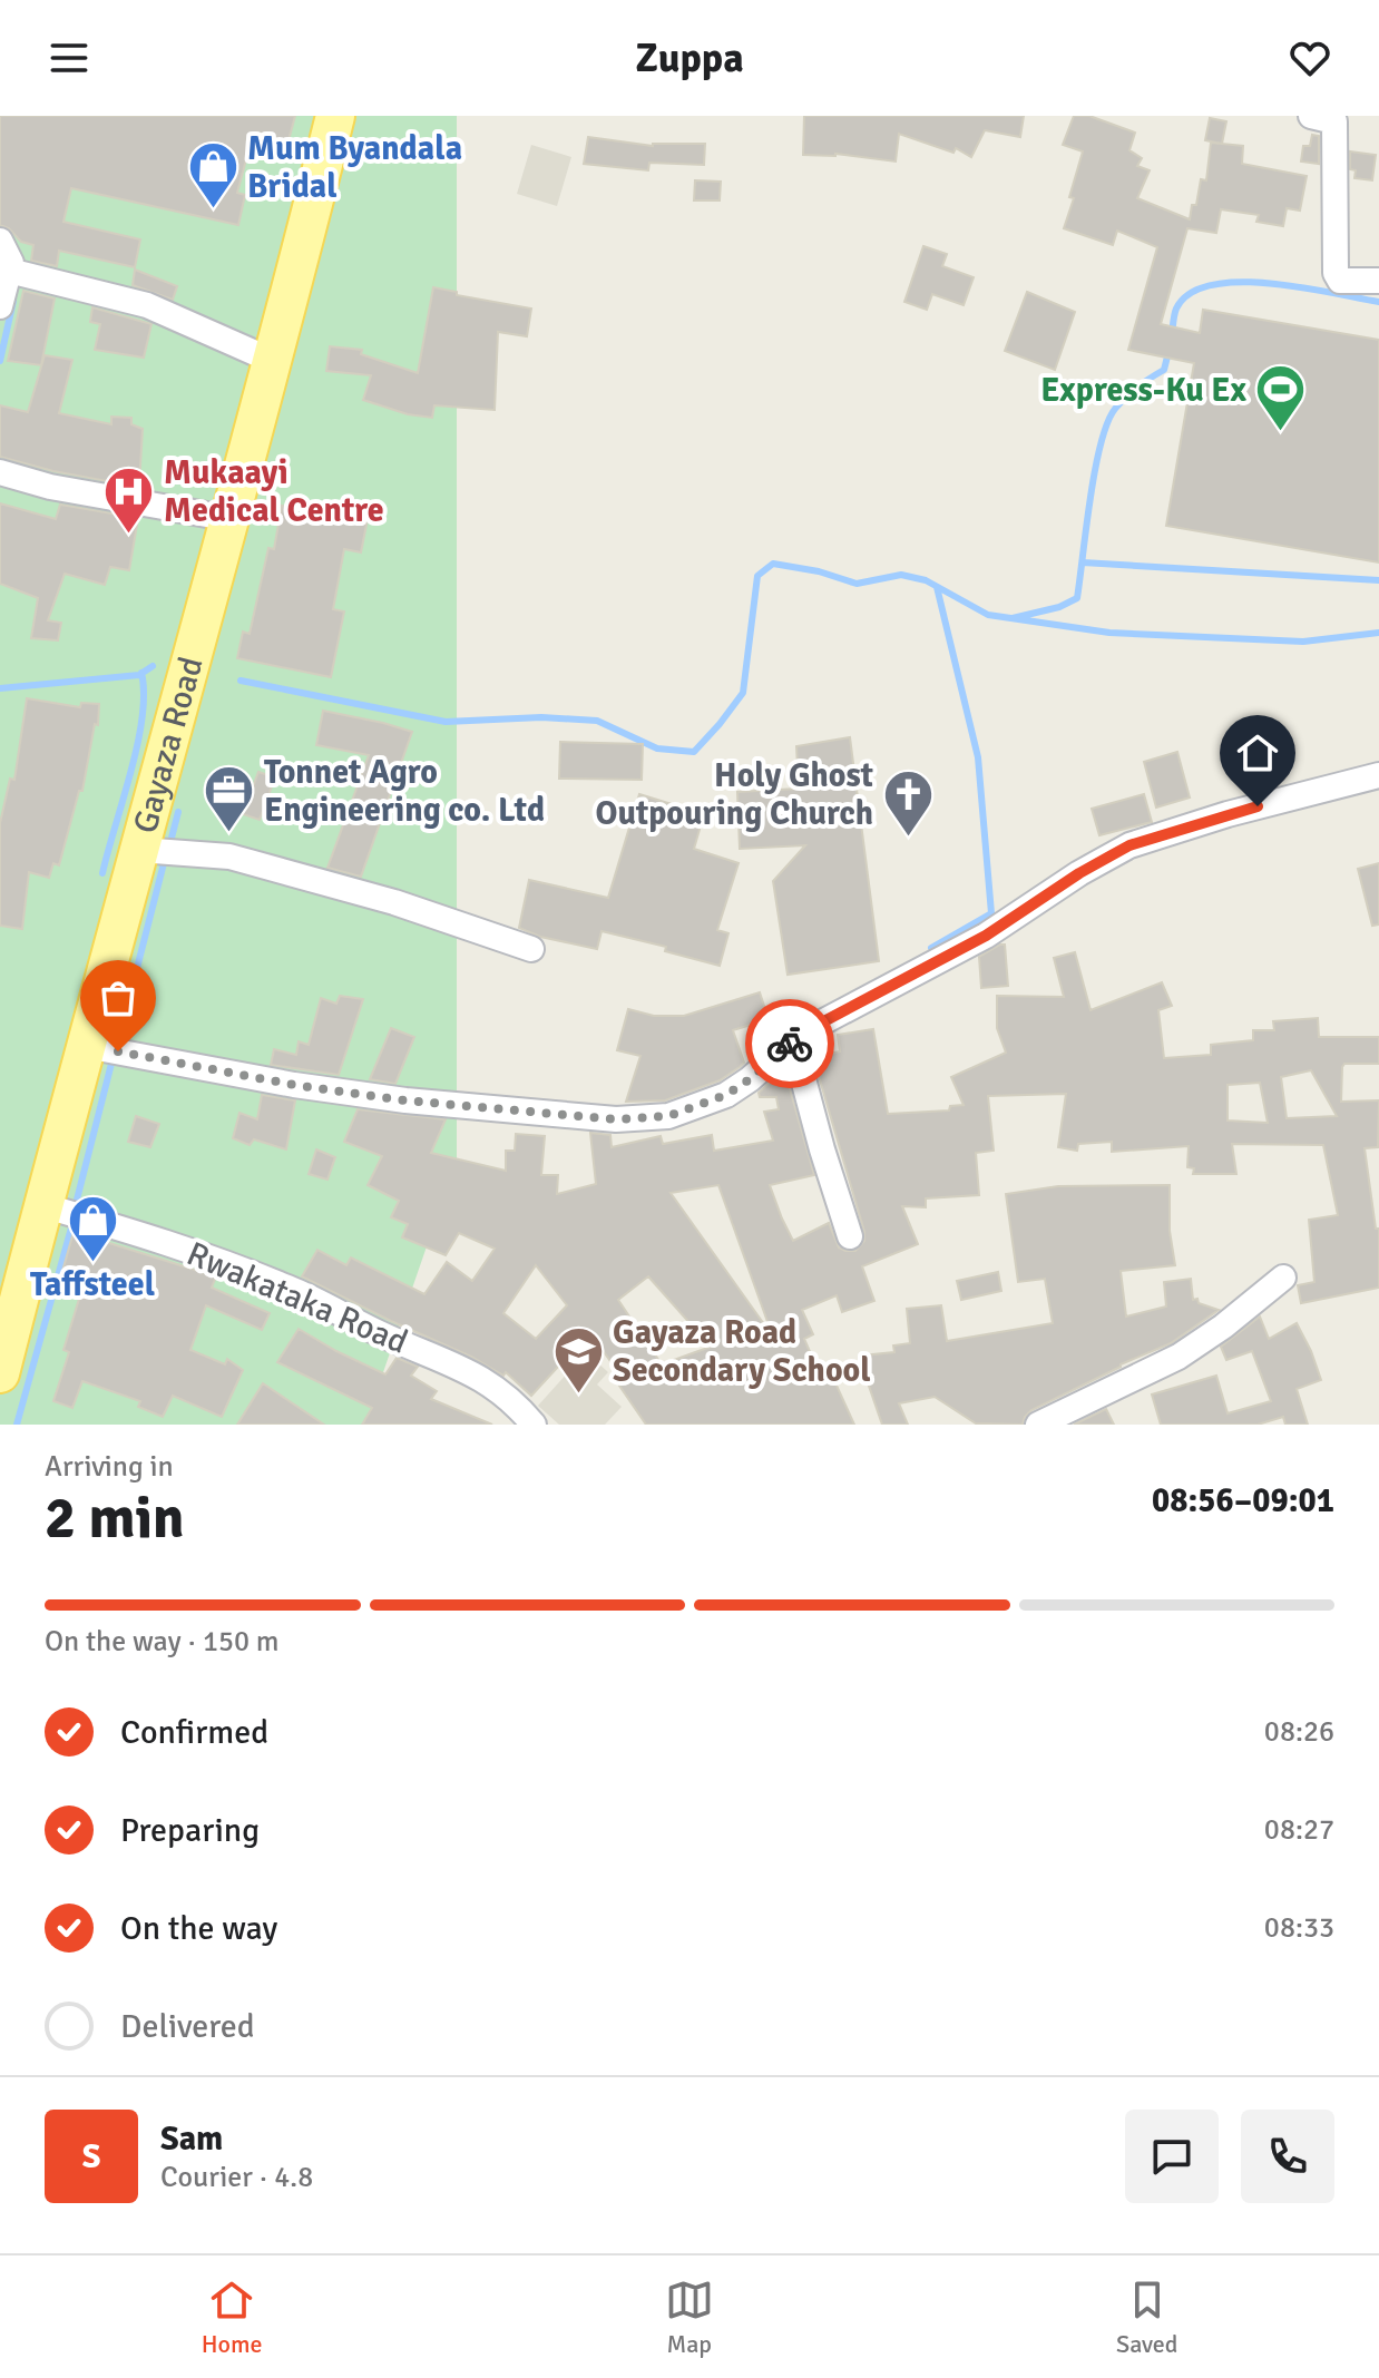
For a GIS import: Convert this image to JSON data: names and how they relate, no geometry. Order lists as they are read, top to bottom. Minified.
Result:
{"streets":{"main road":["Gayaza Road"],"street":["Rwakataka Road"]},"crossings":[["Gayaza Road","Rwakataka Road"]],"places":{"shop":["Mum Byandala Bridal","Taffsteel"],"sports":["Express-Ku Ex"],"hospital":["Mukaayi Medical Centre"],"office":["Tonnet Agro Engineering co. Ltd"],"church":["Holy Ghost Outpouring Church"],"school or university":["Gayaza Road Secondary School"]},"page":{"header":"Zuppa","heading":["2 min","Arriving in","08:56–09:01"],"panel":["Sam","Courier · 4.8"],"bar":"On the way · 150 m","list":[["Confirmed","08:26"],["Preparing","08:27"],["On the way","08:33"],"Delivered"],"round":"S","tabs":["Home","Map","Saved"]}}
